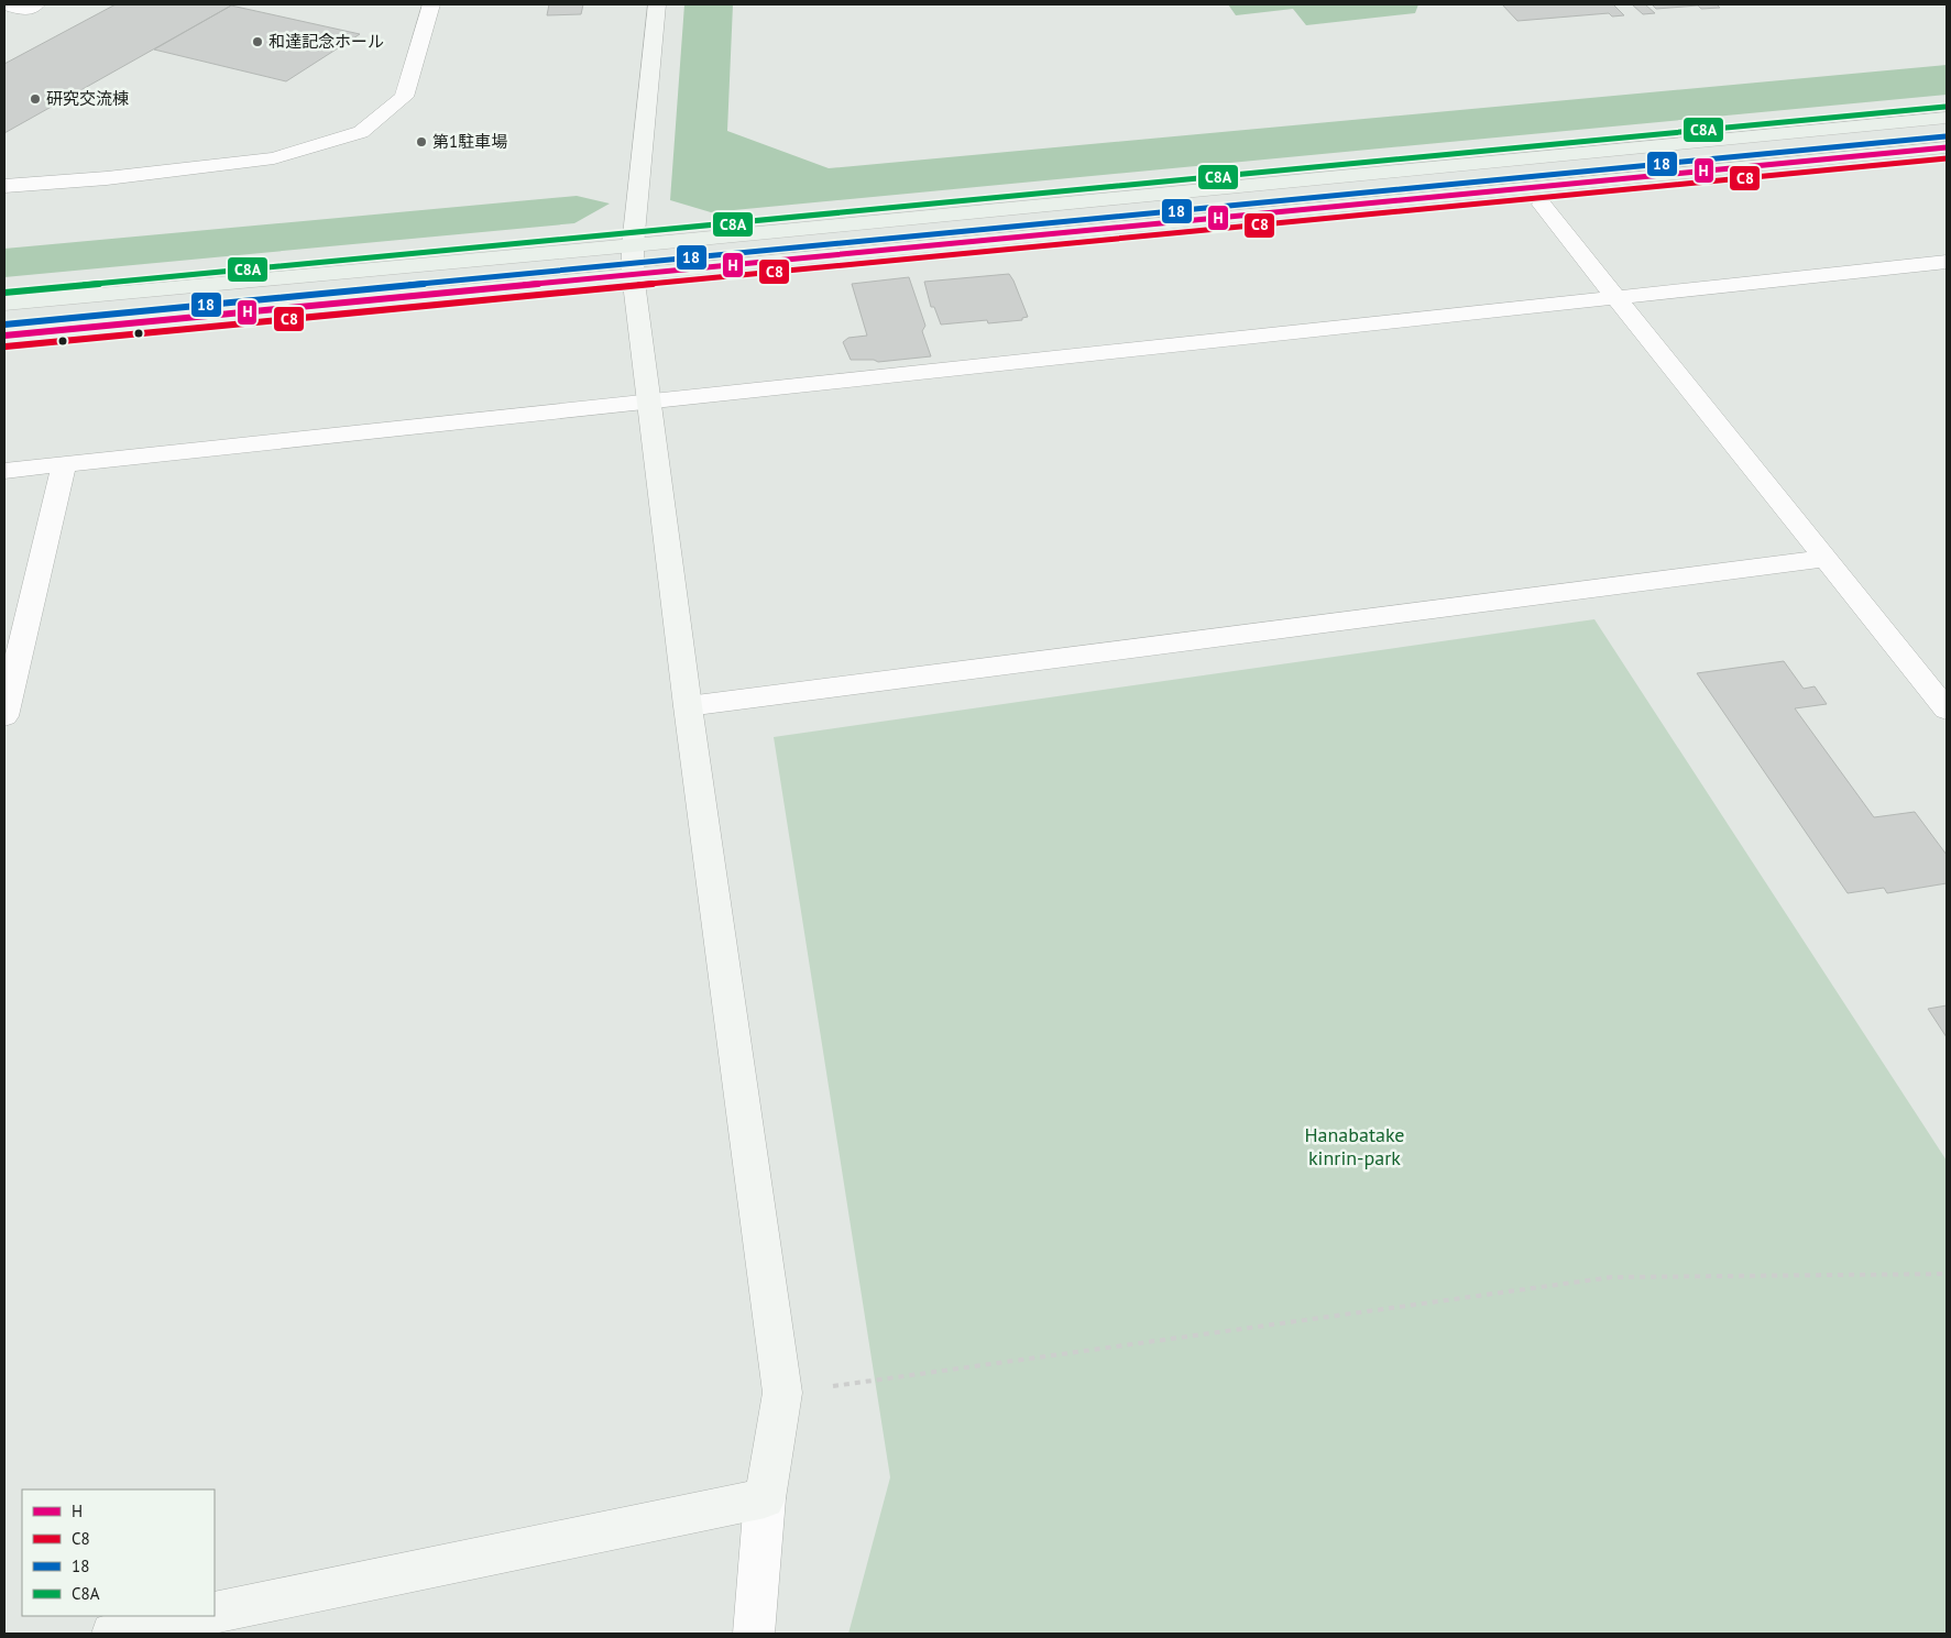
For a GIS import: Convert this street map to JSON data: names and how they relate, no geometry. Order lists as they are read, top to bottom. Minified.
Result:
{"parks":["Hanabatake kinrin-park"],"places":["和達記念ホール","研究交流棟","第1駐車場"],"lines":["transit line C8A","transit line 18","transit line H","transit line C8"],"legend":["H","C8","18","C8A"]}
